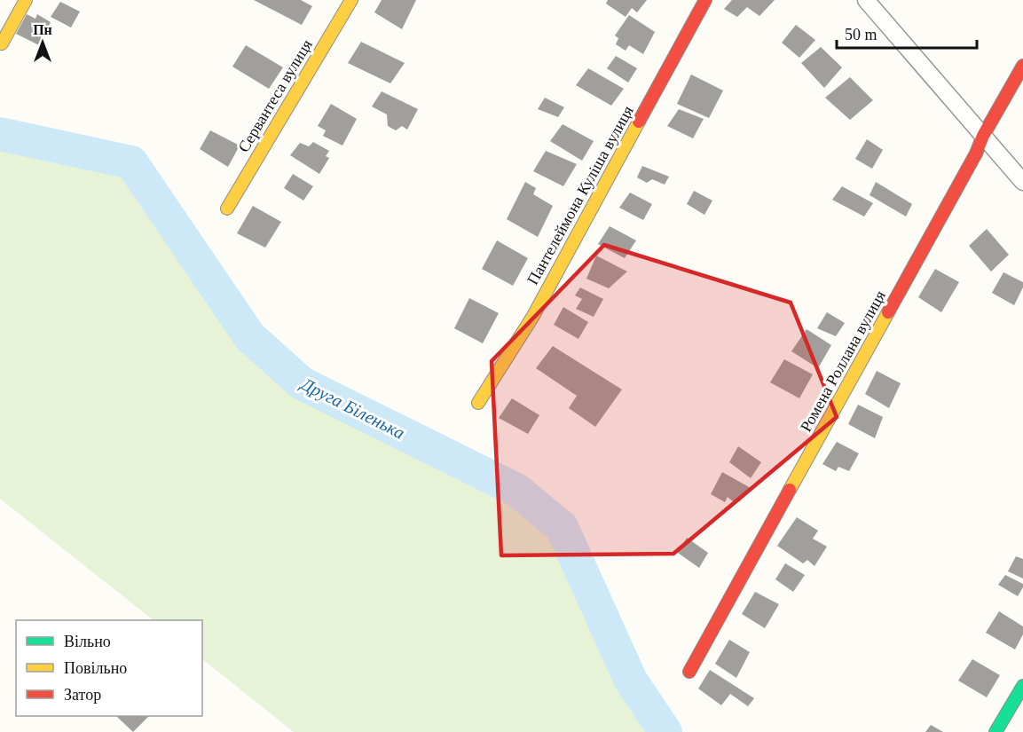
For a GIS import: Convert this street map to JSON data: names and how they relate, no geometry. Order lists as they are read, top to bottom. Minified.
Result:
{"streets":{"street":["Сервантеса вулиця","Пантелеймона Куліша вулиця","Ромена Роллана вулиця"]},"water":["Друга Біленька"],"legend":["Вільно","Повільно","Затор"],"scale_bar":"50 m","north":"top"}
